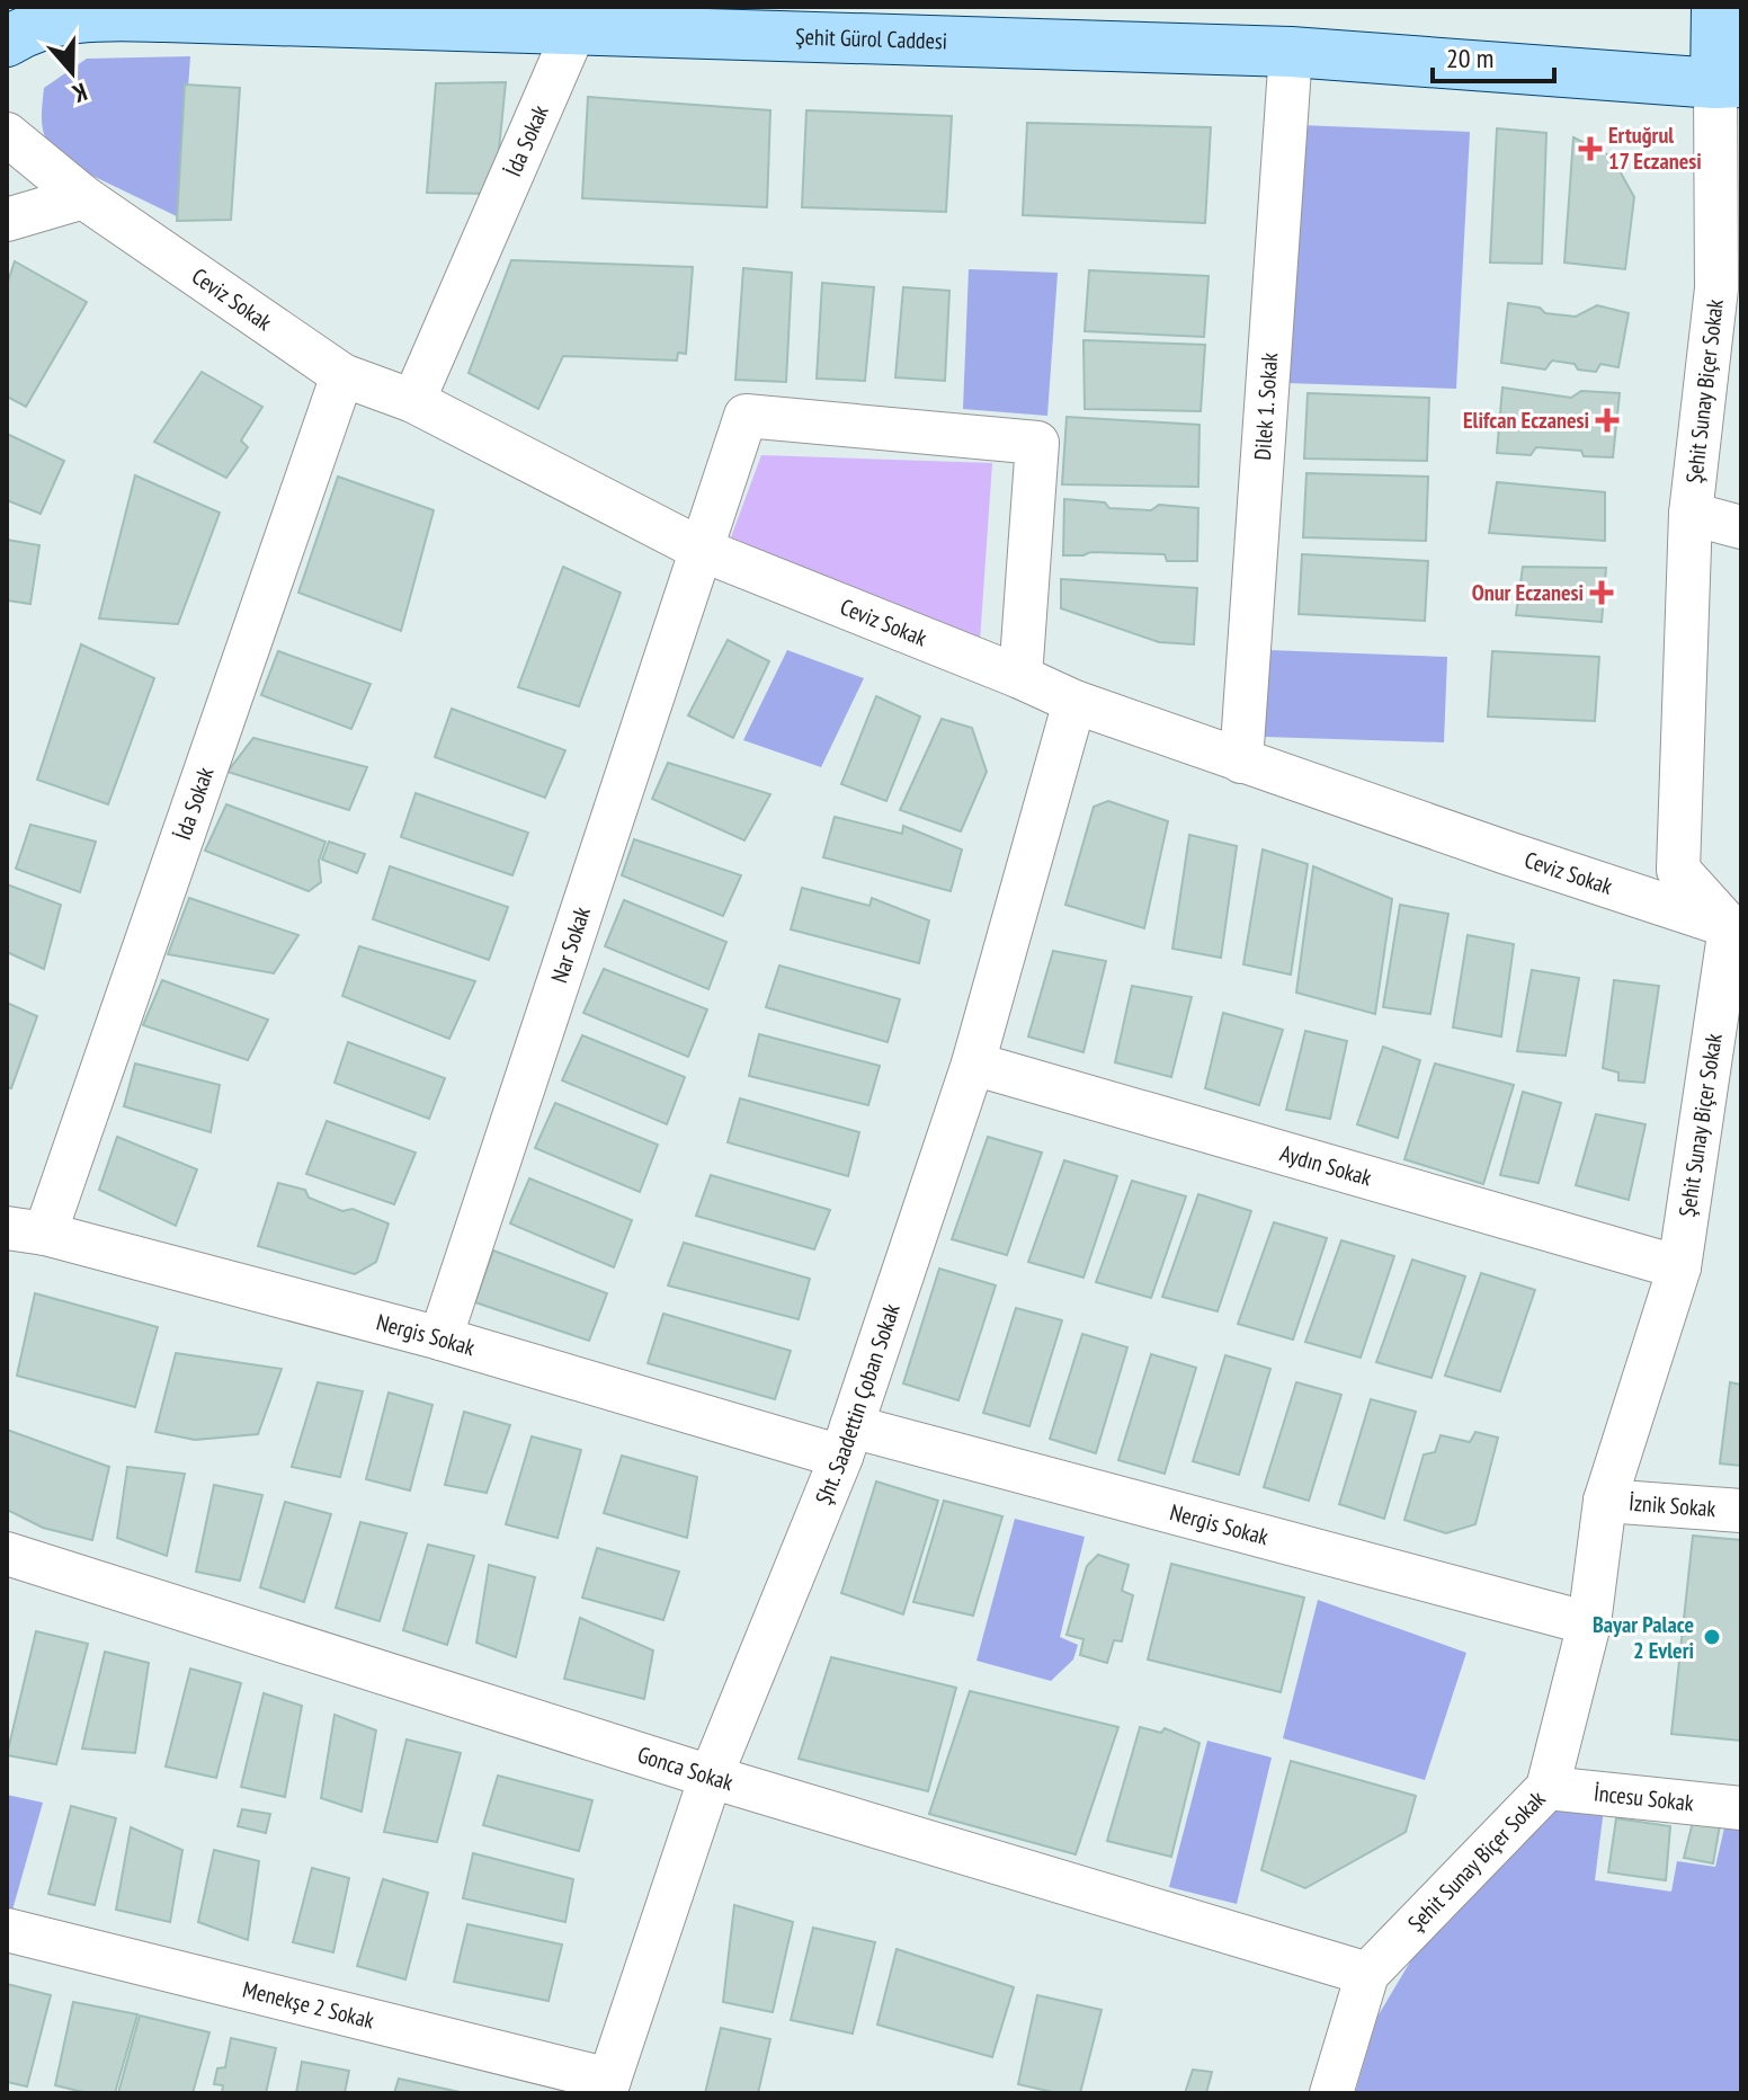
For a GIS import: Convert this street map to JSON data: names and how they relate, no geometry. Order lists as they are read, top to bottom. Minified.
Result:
{"streets":{"main road":["Şehit Gürol Caddesi"],"street":["İda Sokak","Ceviz Sokak","Şehit Sunay Biçer Sokak","Dilek 1. Sokak","Nar Sokak","Aydın Sokak","Nergis Sokak","Şht. Saadettin Çoban Sokak","İznik Sokak","Gonca Sokak","İncesu Sokak","Menekşe 2 Sokak"]},"crossings":[["Şehit Gürol Caddesi","İda Sokak"],["Şehit Gürol Caddesi","Şehit Sunay Biçer Sokak"],["Şehit Gürol Caddesi","Dilek 1. Sokak"],["İda Sokak","Ceviz Sokak"],["İda Sokak","Nergis Sokak"],["Ceviz Sokak","Şehit Sunay Biçer Sokak"],["Ceviz Sokak","Dilek 1. Sokak"],["Ceviz Sokak","Nar Sokak"],["Ceviz Sokak","Şht. Saadettin Çoban Sokak"],["Şehit Sunay Biçer Sokak","Aydın Sokak"],["Şehit Sunay Biçer Sokak","Nergis Sokak"],["Şehit Sunay Biçer Sokak","İznik Sokak"],["Şehit Sunay Biçer Sokak","Gonca Sokak"],["Şehit Sunay Biçer Sokak","İncesu Sokak"],["Nar Sokak","Nergis Sokak"],["Aydın Sokak","Şht. Saadettin Çoban Sokak"],["Nergis Sokak","Şht. Saadettin Çoban Sokak"],["Şht. Saadettin Çoban Sokak","Gonca Sokak"],["Şht. Saadettin Çoban Sokak","Menekşe 2 Sokak"]],"places":{"health":["Ertuğrul 17 Eczanesi","Elifcan Eczanesi","Onur Eczanesi"],"other":["Bayar Palace 2 Evleri"]},"scale_bar":"20 m","north":"bottom"}
